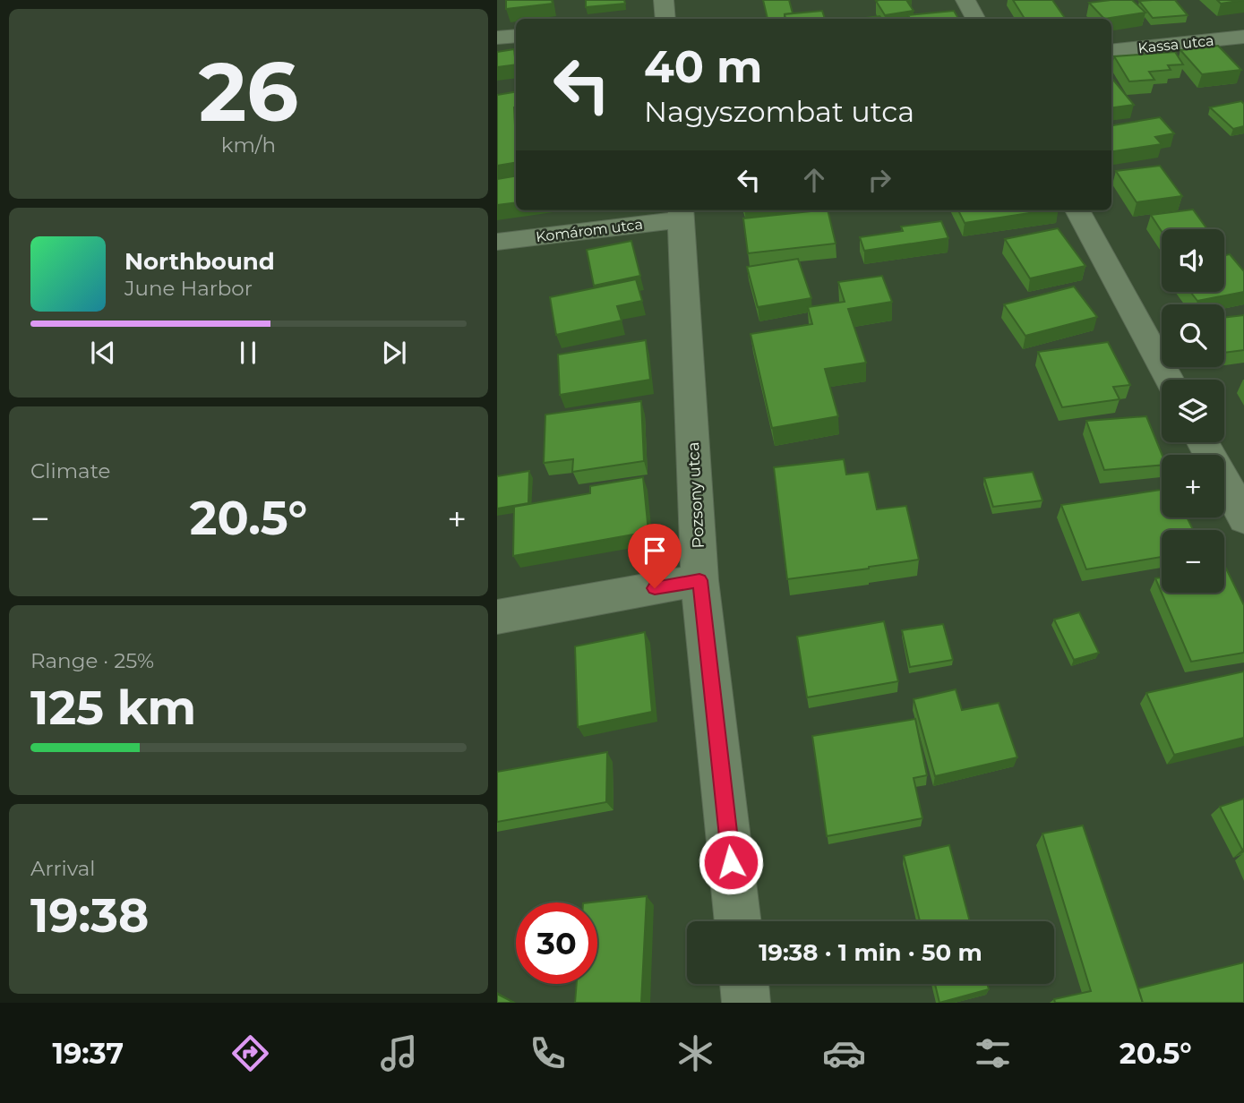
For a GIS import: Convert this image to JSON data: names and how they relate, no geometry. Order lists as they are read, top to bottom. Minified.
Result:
{"streets":{"street":["Kassa utca","Komárom utca","Pozsony utca"]},"crossings":[["Komárom utca","Pozsony utca"]],"page":{"tile":[["26","km/h"],"Climate",["Range · 25%","125 km"],["Arrival","19:38"]],"turn":["40 m","Nagyszombat utca"],"map_buttons":["+","−"],"song":["Northbound","June Harbor"],"heat":["−","20.5°","+"],"limit":"30","trip":"19:38 · 1 min · 50 m","tabs":["19:37","20.5°"]}}
